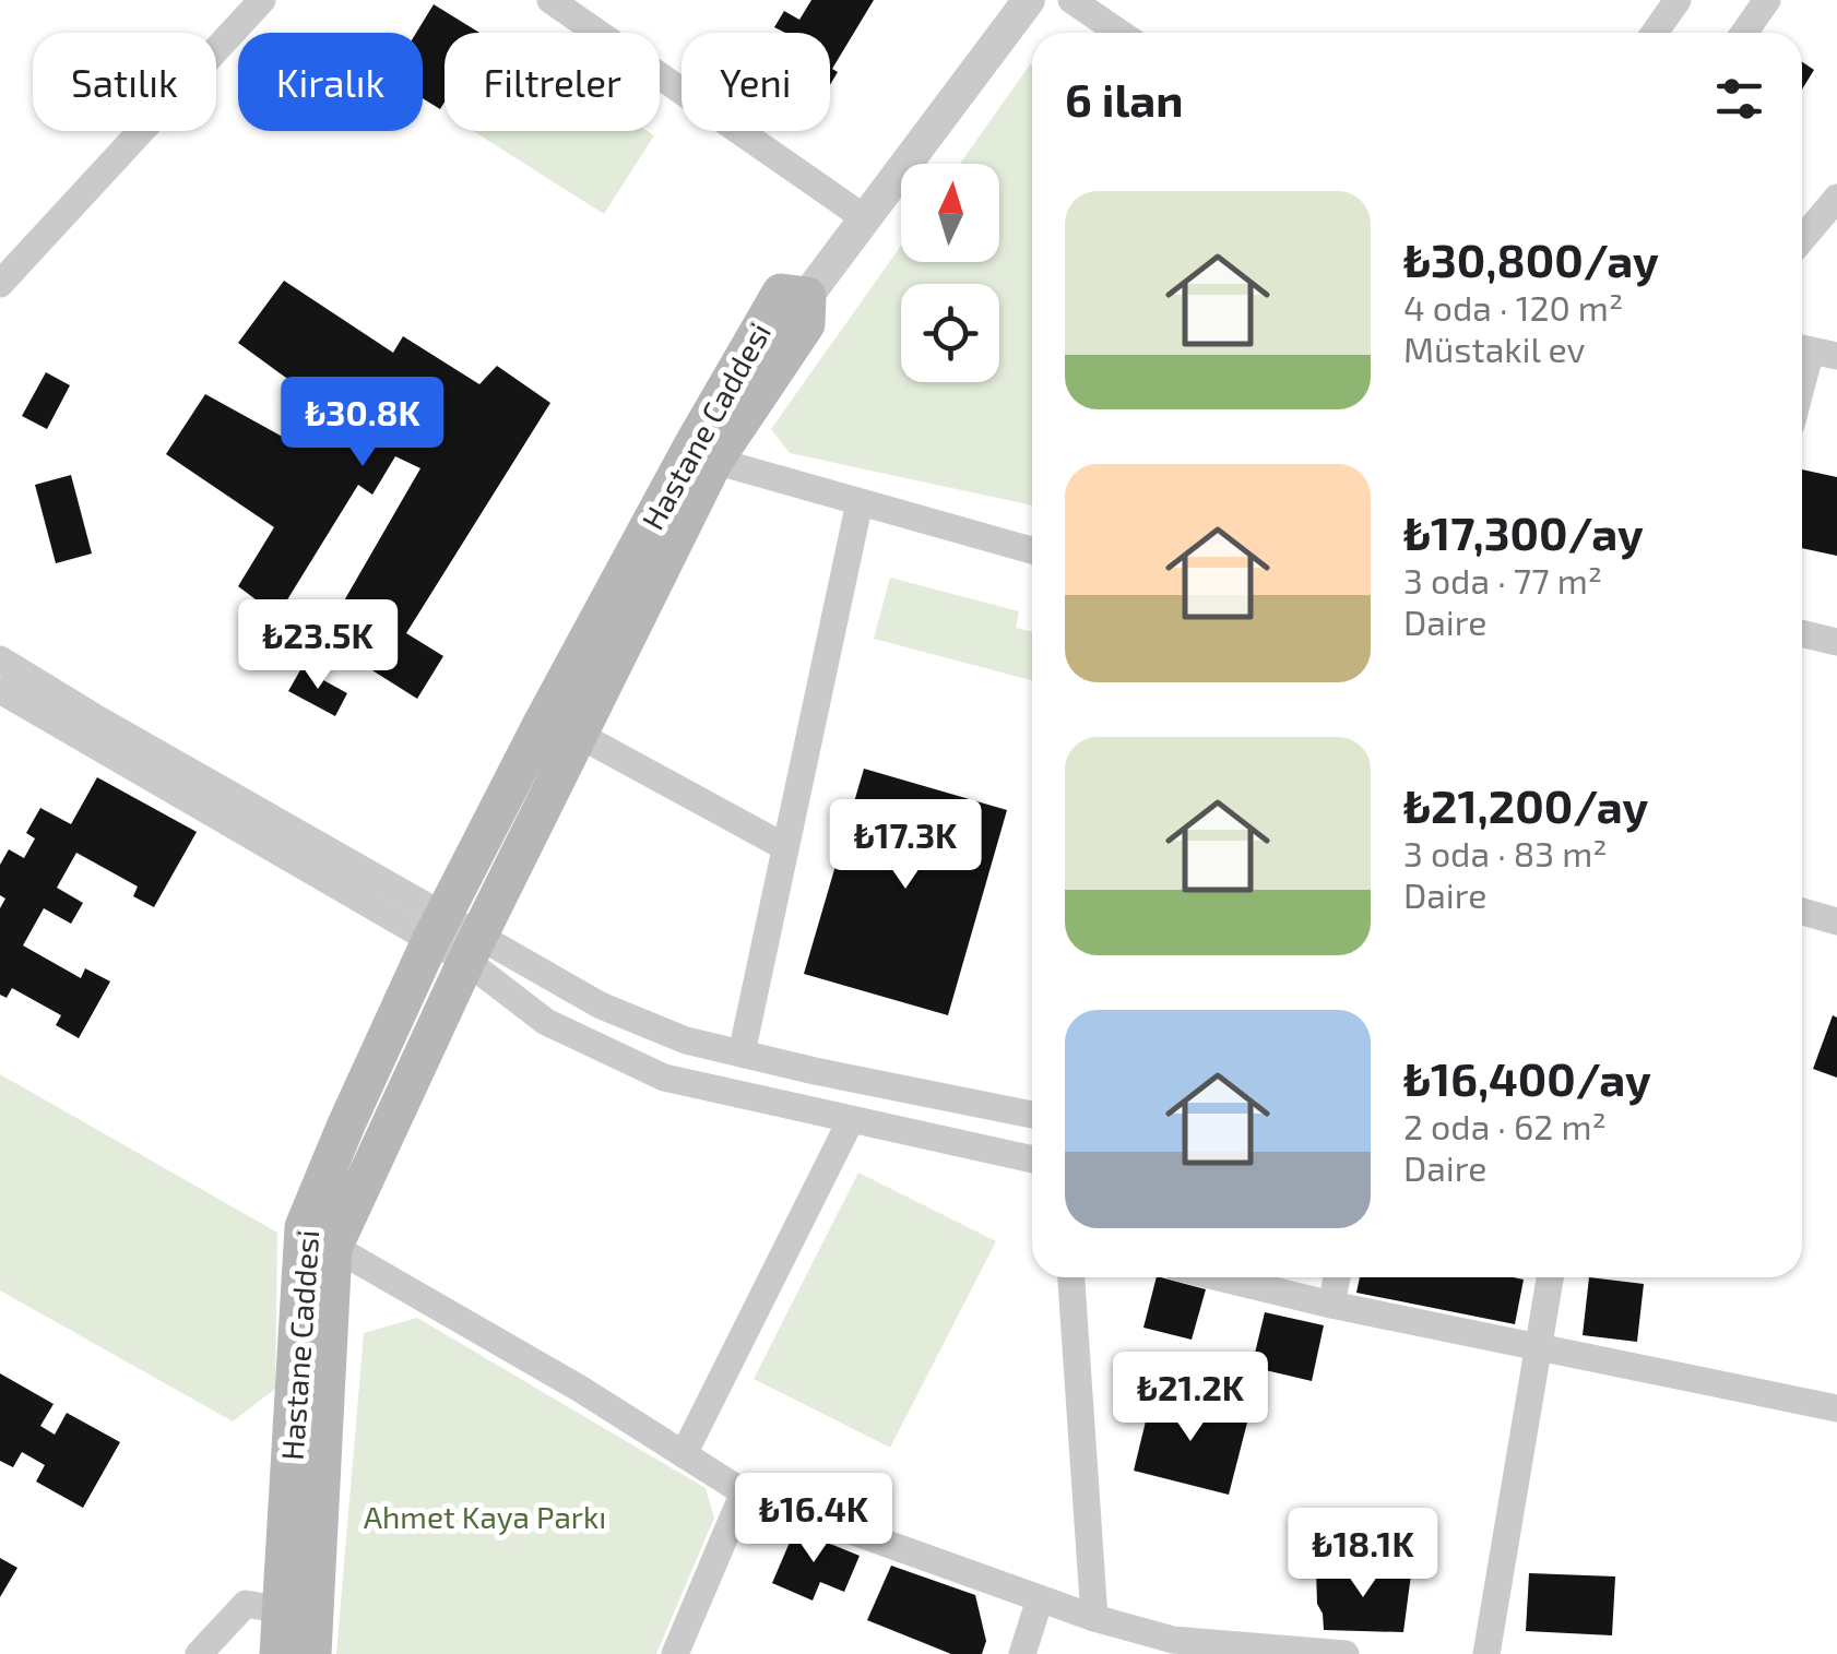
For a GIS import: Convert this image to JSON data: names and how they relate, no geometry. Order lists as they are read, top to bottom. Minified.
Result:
{"streets":{"main road":["Hastane Caddesi"]},"parks":["Ahmet Kaya Parkı"],"north":"top","page":{"chip":["Satılık","Kiralık","Filtreler","Yeni"],"heading":"6 ilan","list":[{"name":"₺30,800/ay","note":"4 oda · 120 m² · Müstakil ev"},{"name":"₺17,300/ay","note":"3 oda · 77 m² · Daire"},{"name":"₺21,200/ay","note":"3 oda · 83 m² · Daire"},{"name":"₺16,400/ay","note":"2 oda · 62 m² · Daire"}],"price":["₺30.8K","₺23.5K","₺17.3K","₺21.2K","₺16.4K","₺18.1K"]}}
